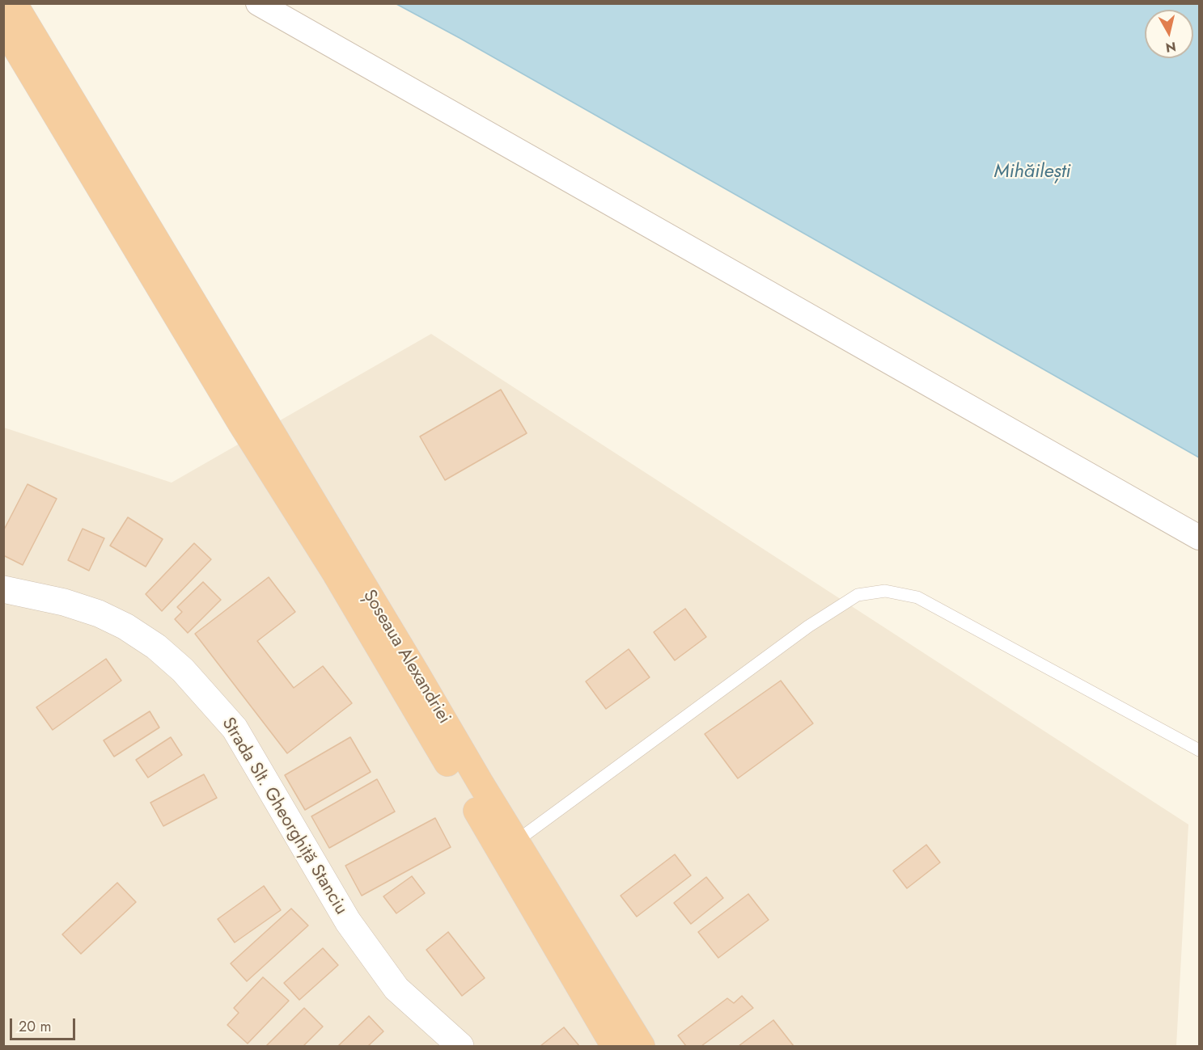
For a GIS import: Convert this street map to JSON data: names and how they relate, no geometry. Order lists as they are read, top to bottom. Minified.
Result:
{"streets":{"highway":["Șoseaua Alexandriei"],"street":["Strada Slt. Gheorghiță Stanciu"]},"water":["Mihăilești"],"scale_bar":"20 m","north":"bottom"}
